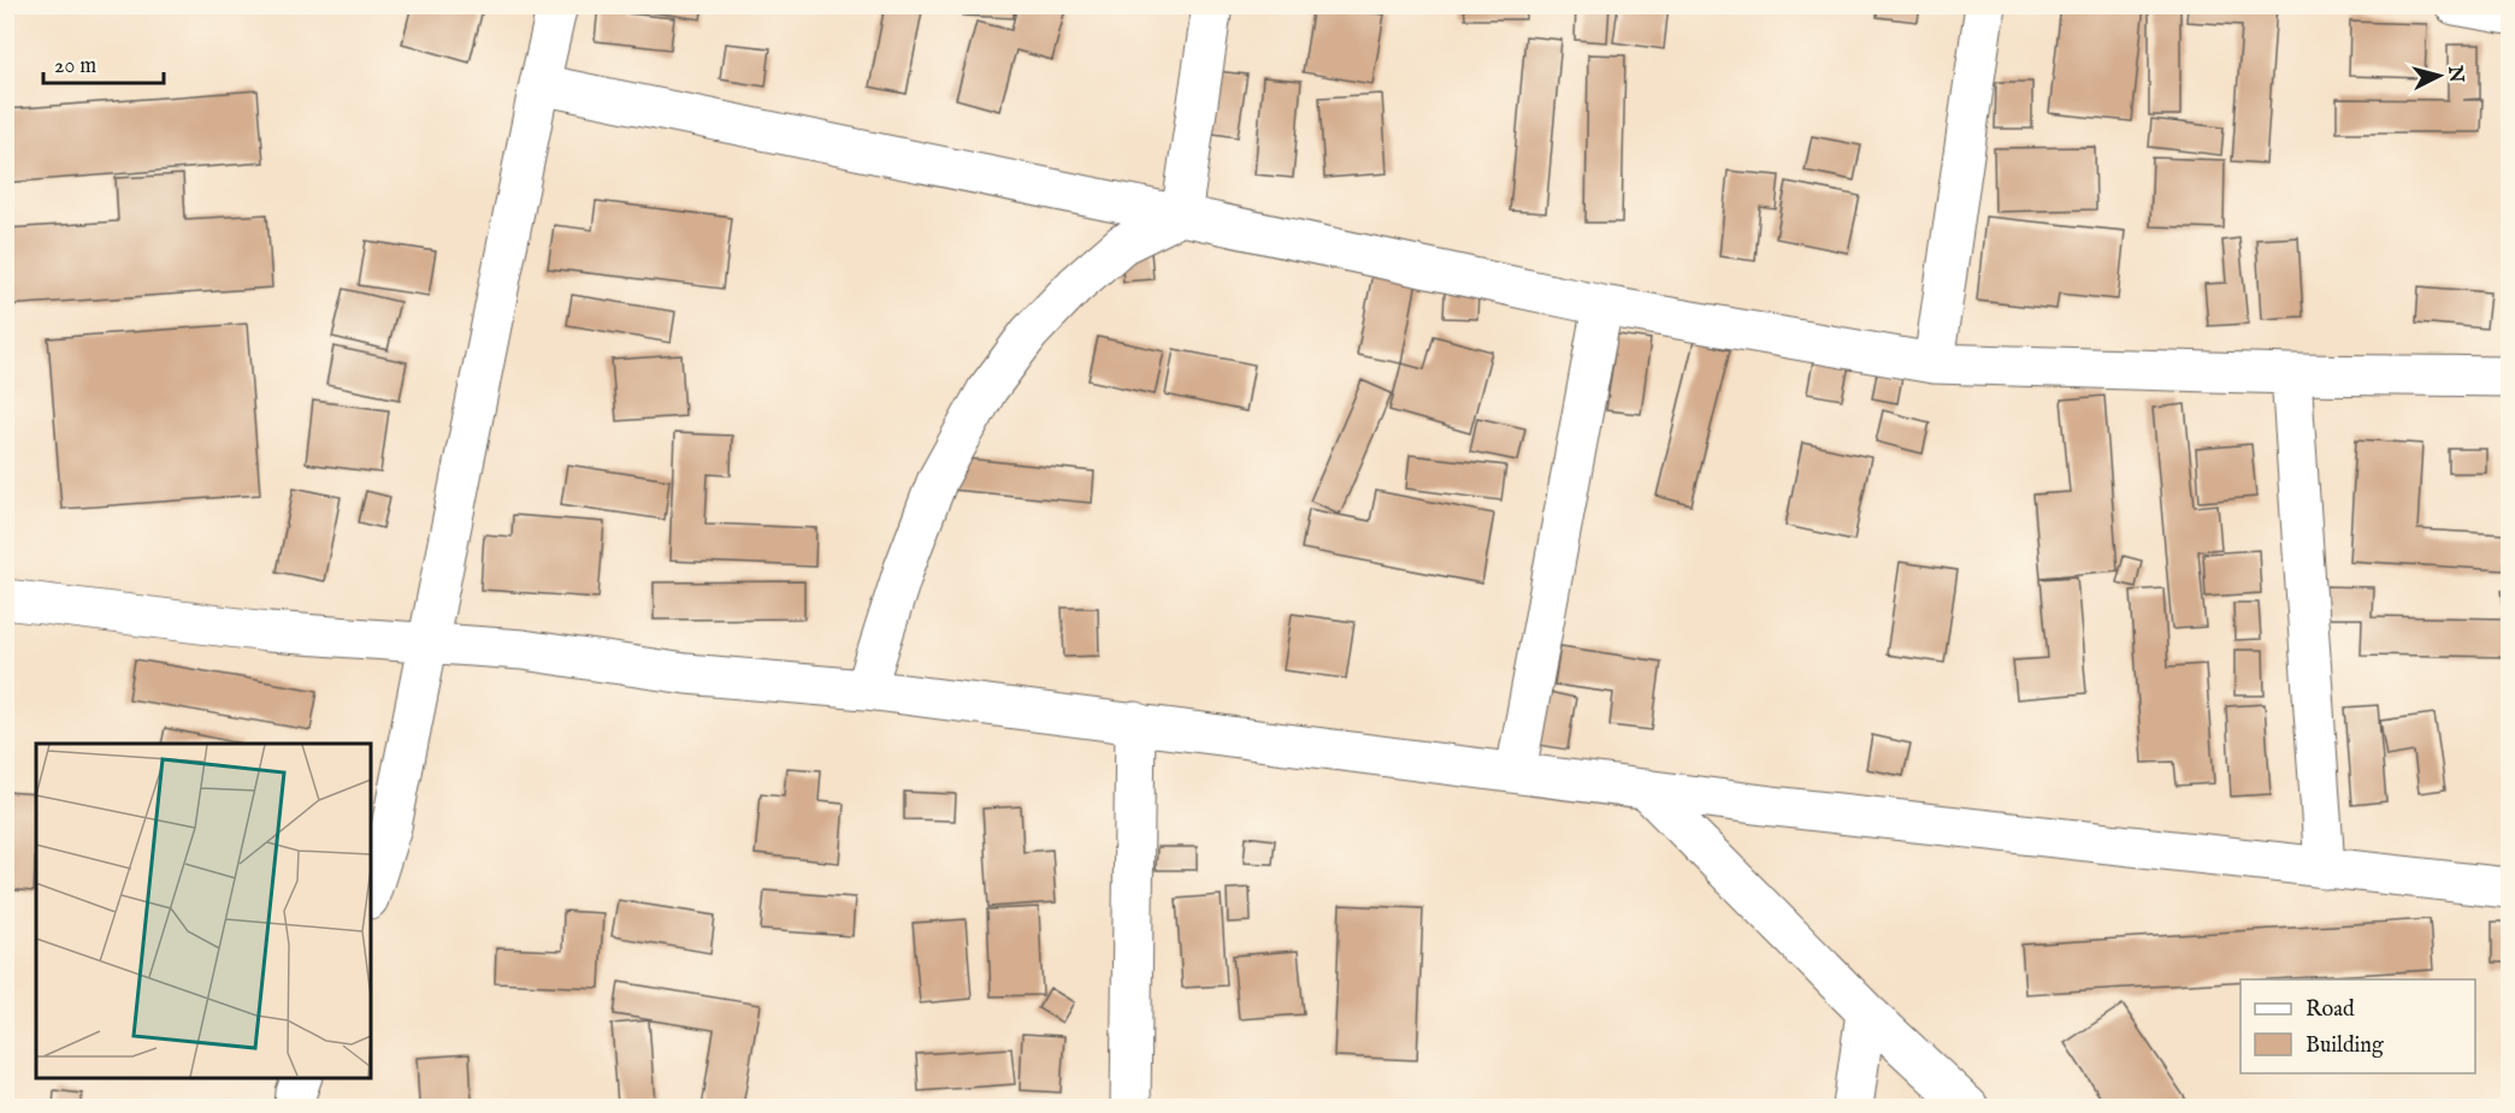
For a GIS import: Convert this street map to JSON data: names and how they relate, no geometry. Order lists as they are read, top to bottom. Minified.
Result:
{"legend":["Road","Building"],"scale_bar":"20 m","north":"right"}
